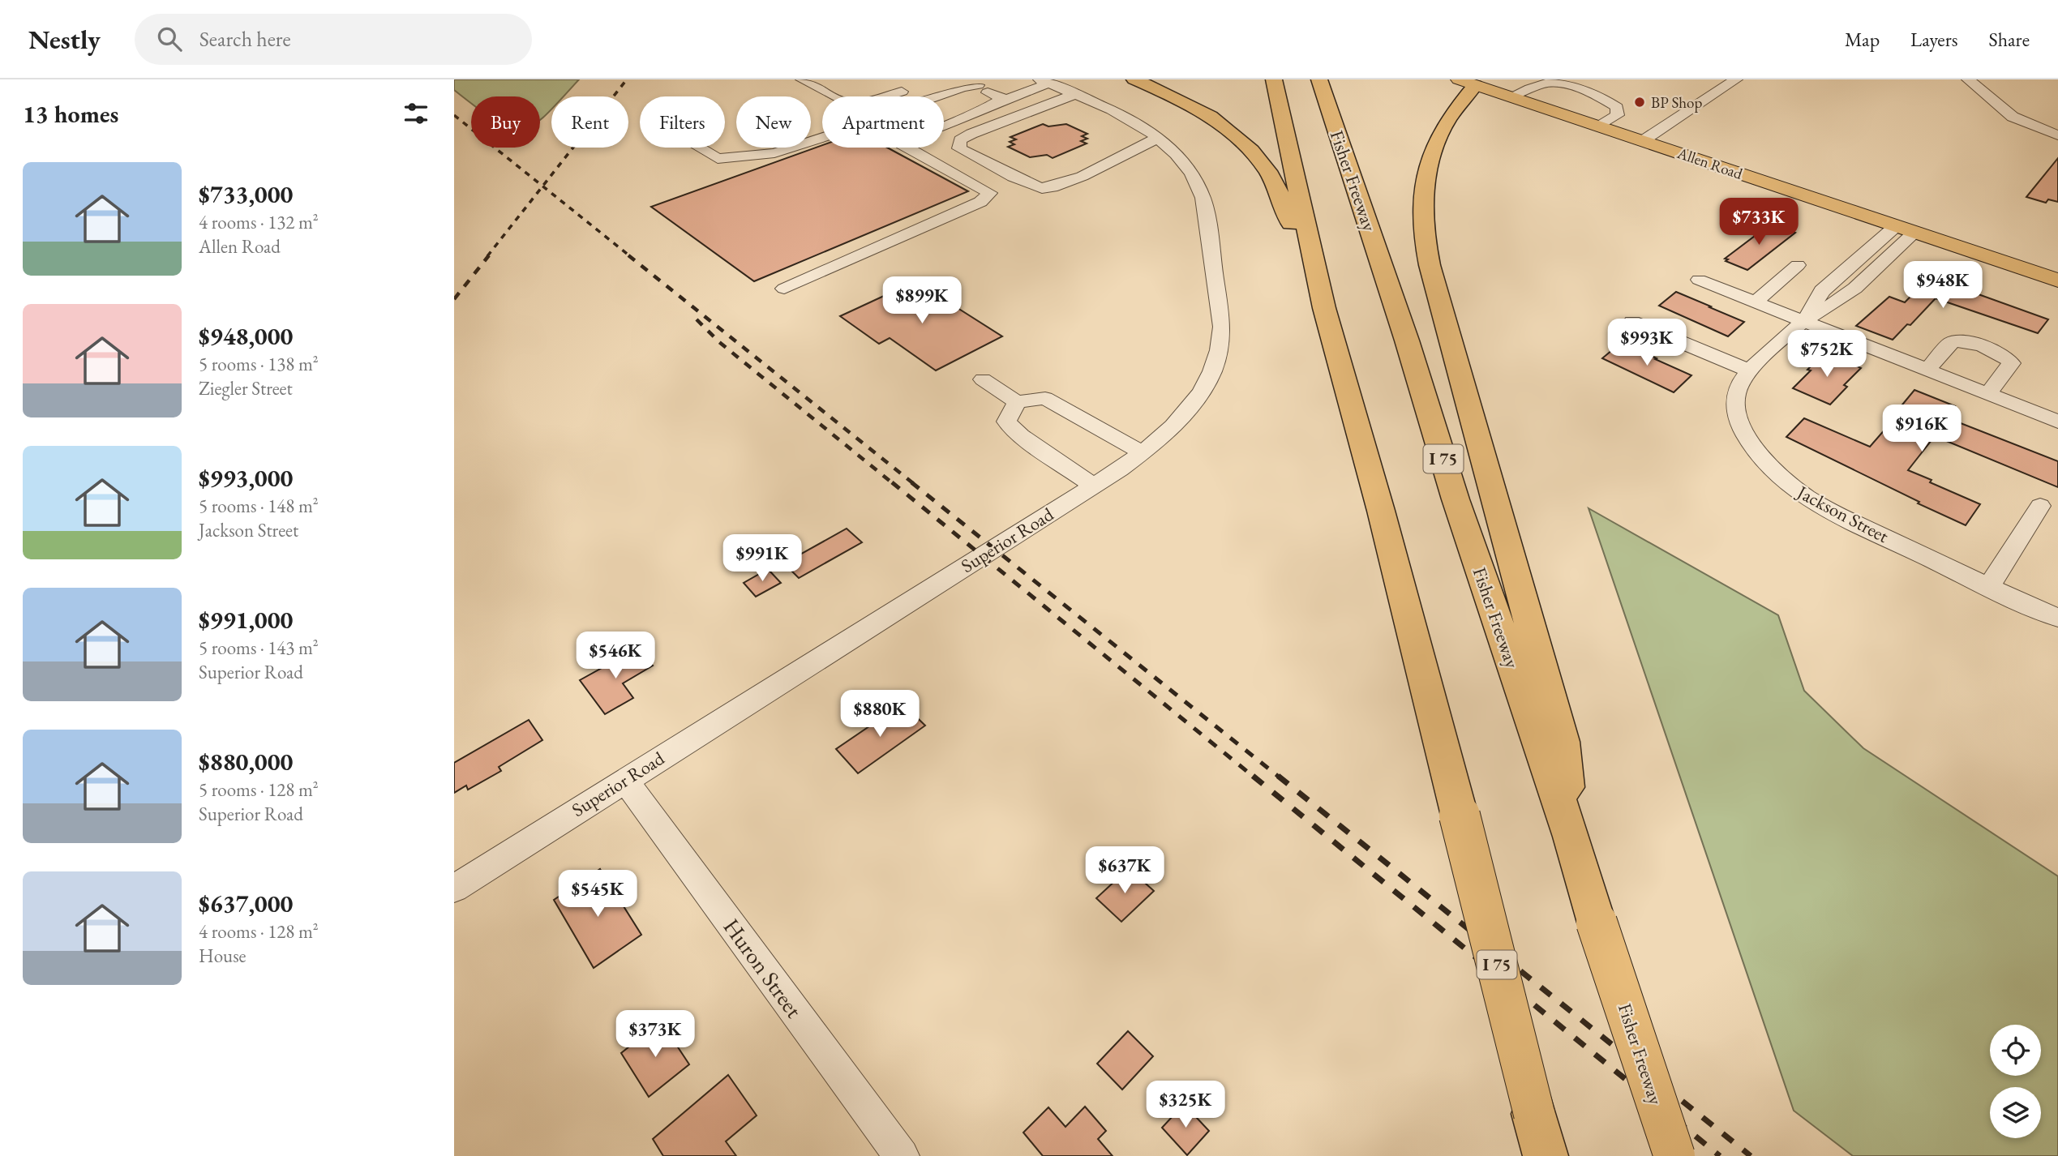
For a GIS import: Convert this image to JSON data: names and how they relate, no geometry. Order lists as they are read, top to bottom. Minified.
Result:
{"streets":{"highway":["Fisher Freeway","I 75"],"main road":["Allen Road"],"street":["Jackson Street","Superior Road","Huron Street"]},"crossings":[["Allen Road","Jackson Street"],["Superior Road","Huron Street"]],"places":["BP Shop"],"page":{"header":"Nestly","search":"Search here","nav":["Map","Layers","Share"],"heading":"13 homes","chip":["Buy","Rent","Filters","New","Apartment"],"list":[{"name":"$733,000","note":"4 rooms · 132 m² · Allen Road"},{"name":"$948,000","note":"5 rooms · 138 m² · Ziegler Street"},{"name":"$993,000","note":"5 rooms · 148 m² · Jackson Street"},{"name":"$991,000","note":"5 rooms · 143 m² · Superior Road"},{"name":"$880,000","note":"5 rooms · 128 m² · Superior Road"},{"name":"$637,000","note":"4 rooms · 128 m² · House"}],"price":["$733K","$948K","$899K","$993K","$752K","$916K","$991K","$546K","$880K","$637K","$545K","$373K","$325K"]}}
